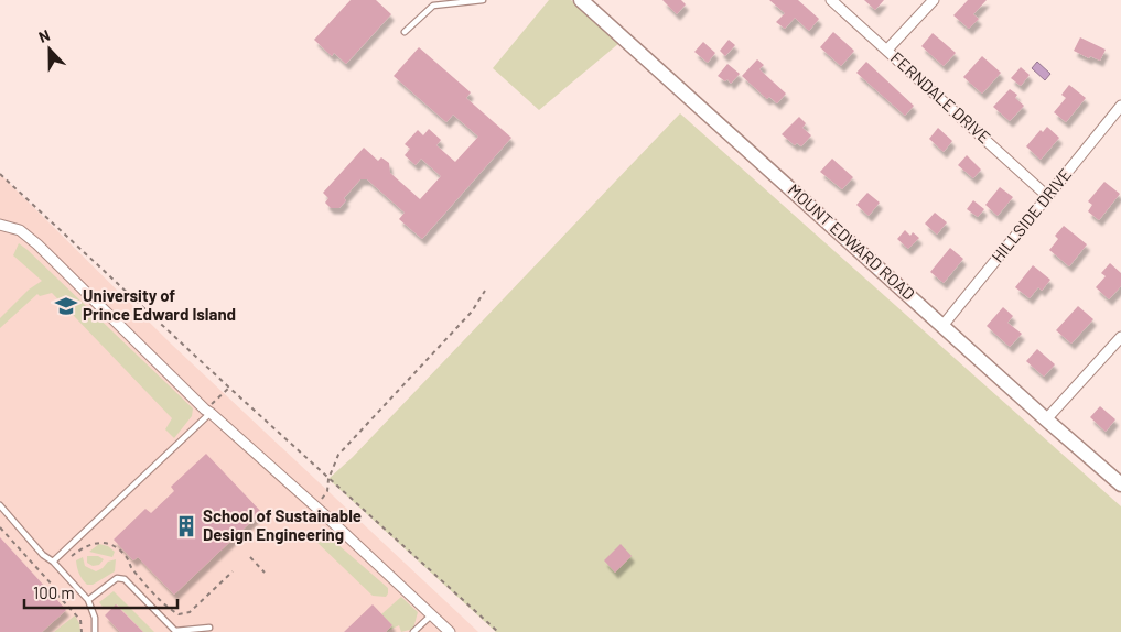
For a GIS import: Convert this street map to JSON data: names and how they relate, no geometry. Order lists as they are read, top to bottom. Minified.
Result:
{"streets":{"street":["FERNDALE DRIVE","HILLSIDE DRIVE","MOUNT EDWARD ROAD"]},"crossings":[["FERNDALE DRIVE","HILLSIDE DRIVE"],["HILLSIDE DRIVE","MOUNT EDWARD ROAD"]],"places":{"school or university":["University of Prince Edward Island"],"building":["School of Sustainable Design Engineering"]},"scale_bar":"100 m","north":"top"}
